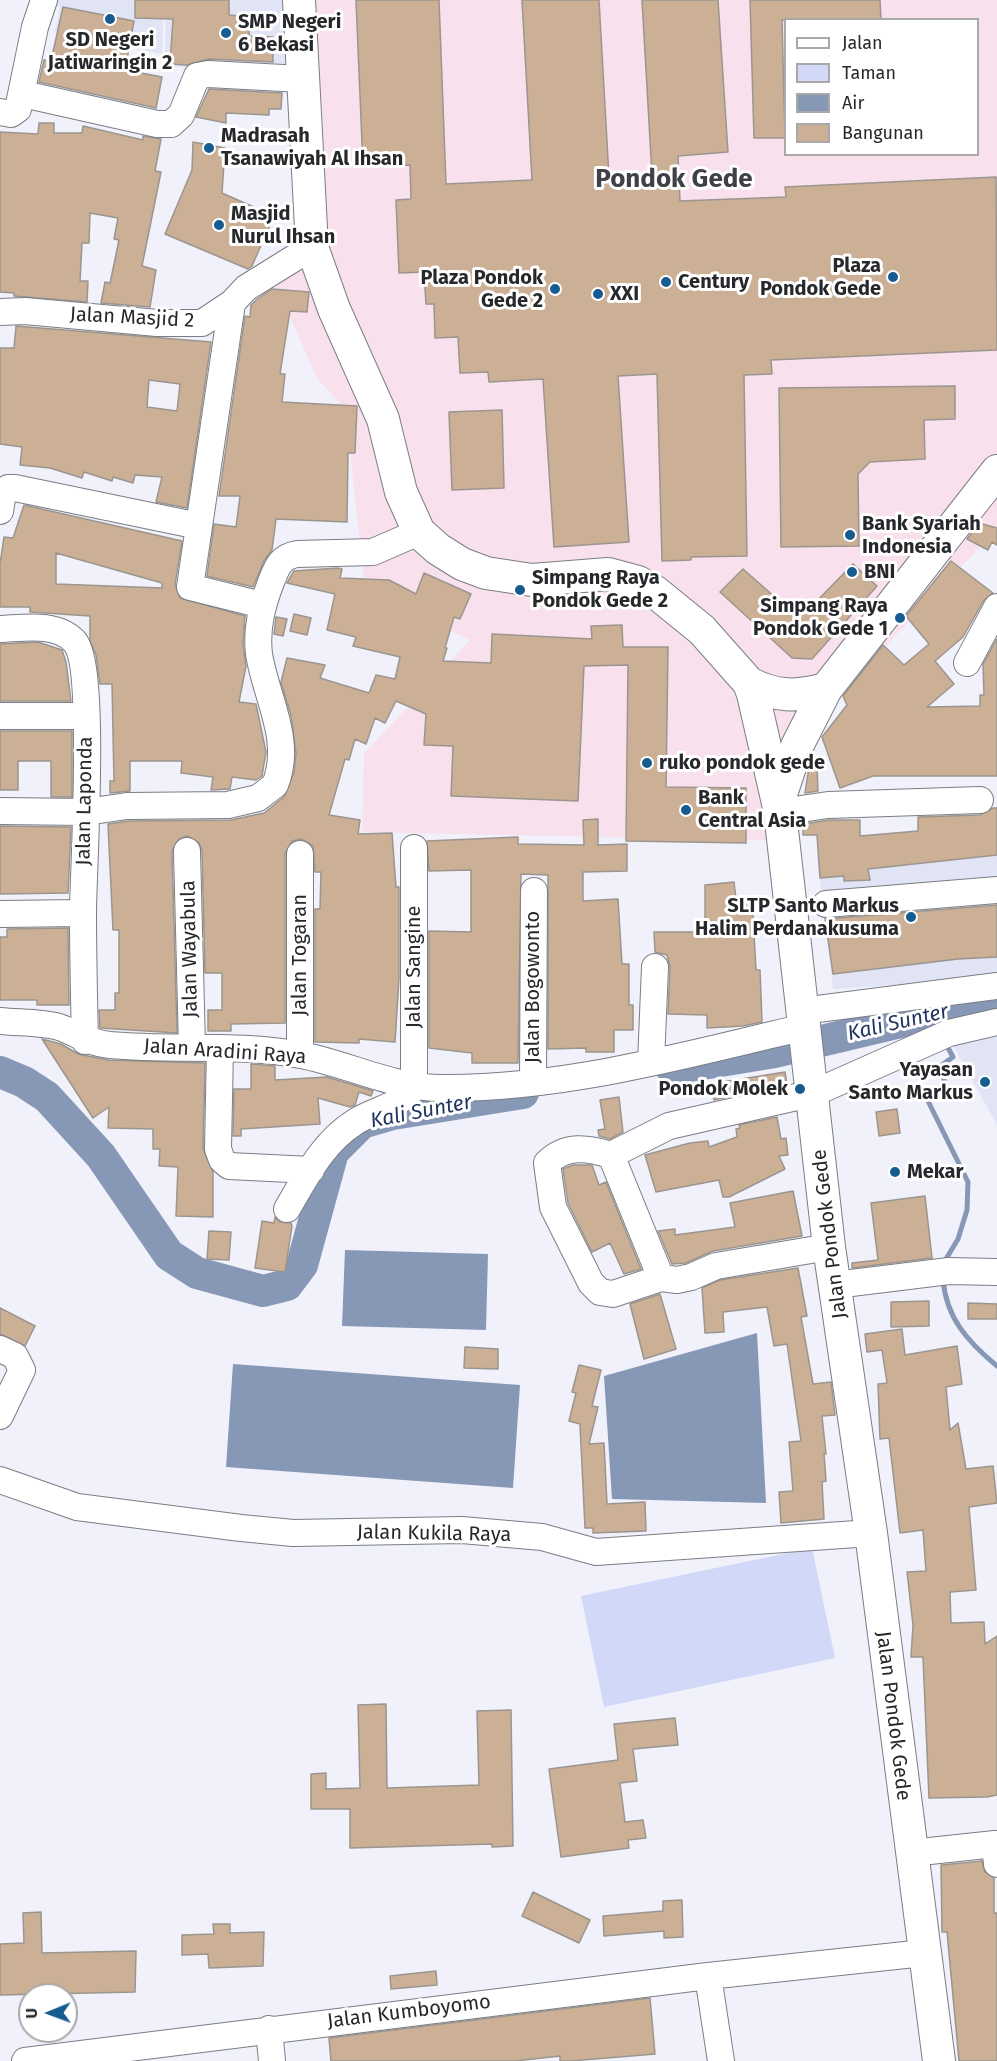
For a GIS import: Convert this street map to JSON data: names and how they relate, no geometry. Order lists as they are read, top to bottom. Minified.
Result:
{"streets":{"main road":["Jalan Pondok Gede"],"street":["Jalan Masjid 2","Jalan Laponda","Jalan Wayabula","Jalan Togaran","Jalan Sangine","Jalan Bogowonto","Jalan Aradini Raya","Jalan Kukila Raya","Jalan Kumboyomo"]},"crossings":[["Jalan Laponda","Jalan Aradini Raya"],["Jalan Wayabula","Jalan Aradini Raya"],["Jalan Togaran","Jalan Aradini Raya"],["Jalan Sangine","Jalan Aradini Raya"],["Jalan Bogowonto","Jalan Aradini Raya"],["Jalan Aradini Raya","Jalan Pondok Gede"],["Jalan Pondok Gede","Jalan Kukila Raya"],["Jalan Pondok Gede","Jalan Kumboyomo"]],"districts":["Pondok Gede"],"water":["Kali Sunter"],"places":["SD Negeri Jatiwaringin 2","SMP Negeri 6 Bekasi","Madrasah Tsanawiyah Al Ihsan","Masjid Nurul Ihsan","Plaza Pondok Gede","Century","Plaza Pondok Gede 2","XXI","Bank Syariah Indonesia","BNI","Simpang Raya Pondok Gede 2","Simpang Raya Pondok Gede 1","ruko pondok gede","Bank Central Asia","SLTP Santo Markus Halim Perdanakusuma","Yayasan Santo Markus","Pondok Molek","Mekar"],"legend":["Jalan","Taman","Air","Bangunan"],"north":"left"}
